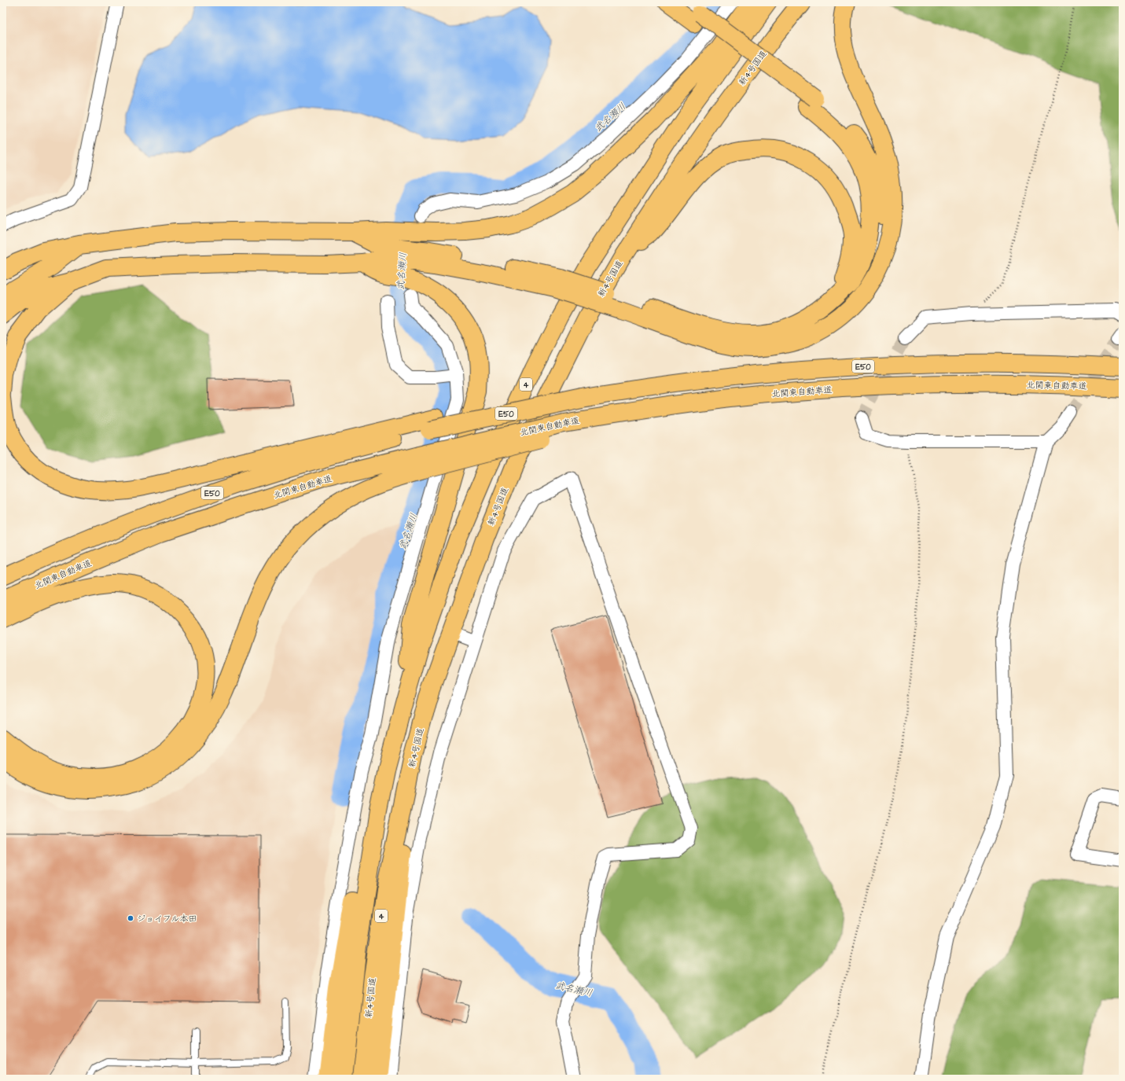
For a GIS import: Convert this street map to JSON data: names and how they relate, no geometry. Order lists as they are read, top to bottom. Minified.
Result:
{"streets":{"highway":["新4号国道","E50","4","北関東自動車道"]},"water":["武名瀬川"],"places":["ジョイフル本田"]}
